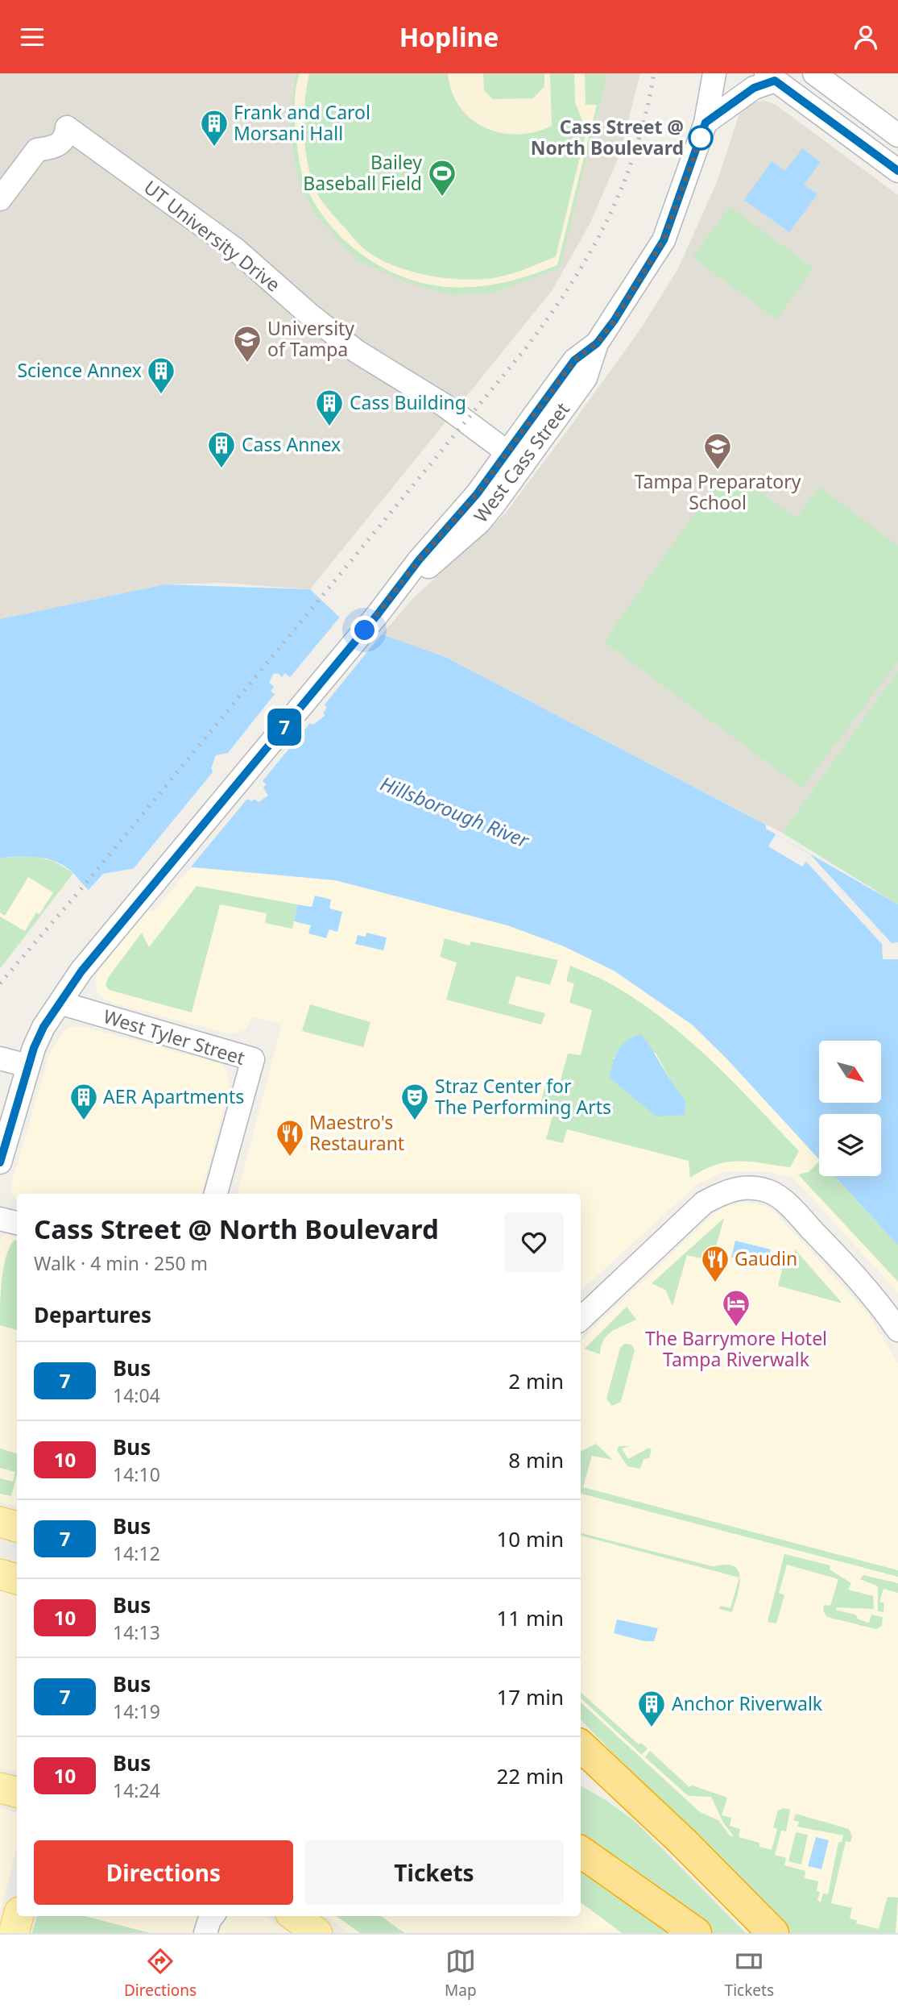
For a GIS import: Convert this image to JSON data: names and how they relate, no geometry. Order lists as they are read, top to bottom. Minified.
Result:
{"streets":{"street":["UT University Drive","West Cass Street","West Tyler Street"]},"crossings":[["UT University Drive","West Cass Street"],["West Cass Street","West Tyler Street"]],"water":["Hillsborough River"],"places":{"other":["Cass Street @ North Boulevard"],"building":["Frank and Carol Morsani Hall","Science Annex","Cass Building","Cass Annex","AER Apartments","Anchor Riverwalk"],"sports":["Bailey Baseball Field"],"school or university":["University of Tampa","Tampa Preparatory School"],"theatre":["Straz Center for The Performing Arts"],"restaurant":["Maestro's Restaurant","Gaudin"],"hotel":["The Barrymore Hotel Tampa Riverwalk"]},"lines":["bus line 7"],"north":"bottom right","page":{"header":"Hopline","on_map":"7","heading":[["Cass Street @ North Boulevard","Walk · 4 min · 250 m"],"Departures"],"list":[{"mark":"7","name":"Bus","note":"14:04","value":"2 min"},{"mark":"10","name":"Bus","note":"14:10","value":"8 min"},{"mark":"7","name":"Bus","note":"14:12","value":"10 min"},{"mark":"10","name":"Bus","note":"14:13","value":"11 min"},{"mark":"7","name":"Bus","note":"14:19","value":"17 min"},{"mark":"10","name":"Bus","note":"14:24","value":"22 min"}],"buttons":["Directions","Tickets"],"tabs":["Directions","Map","Tickets"]}}
